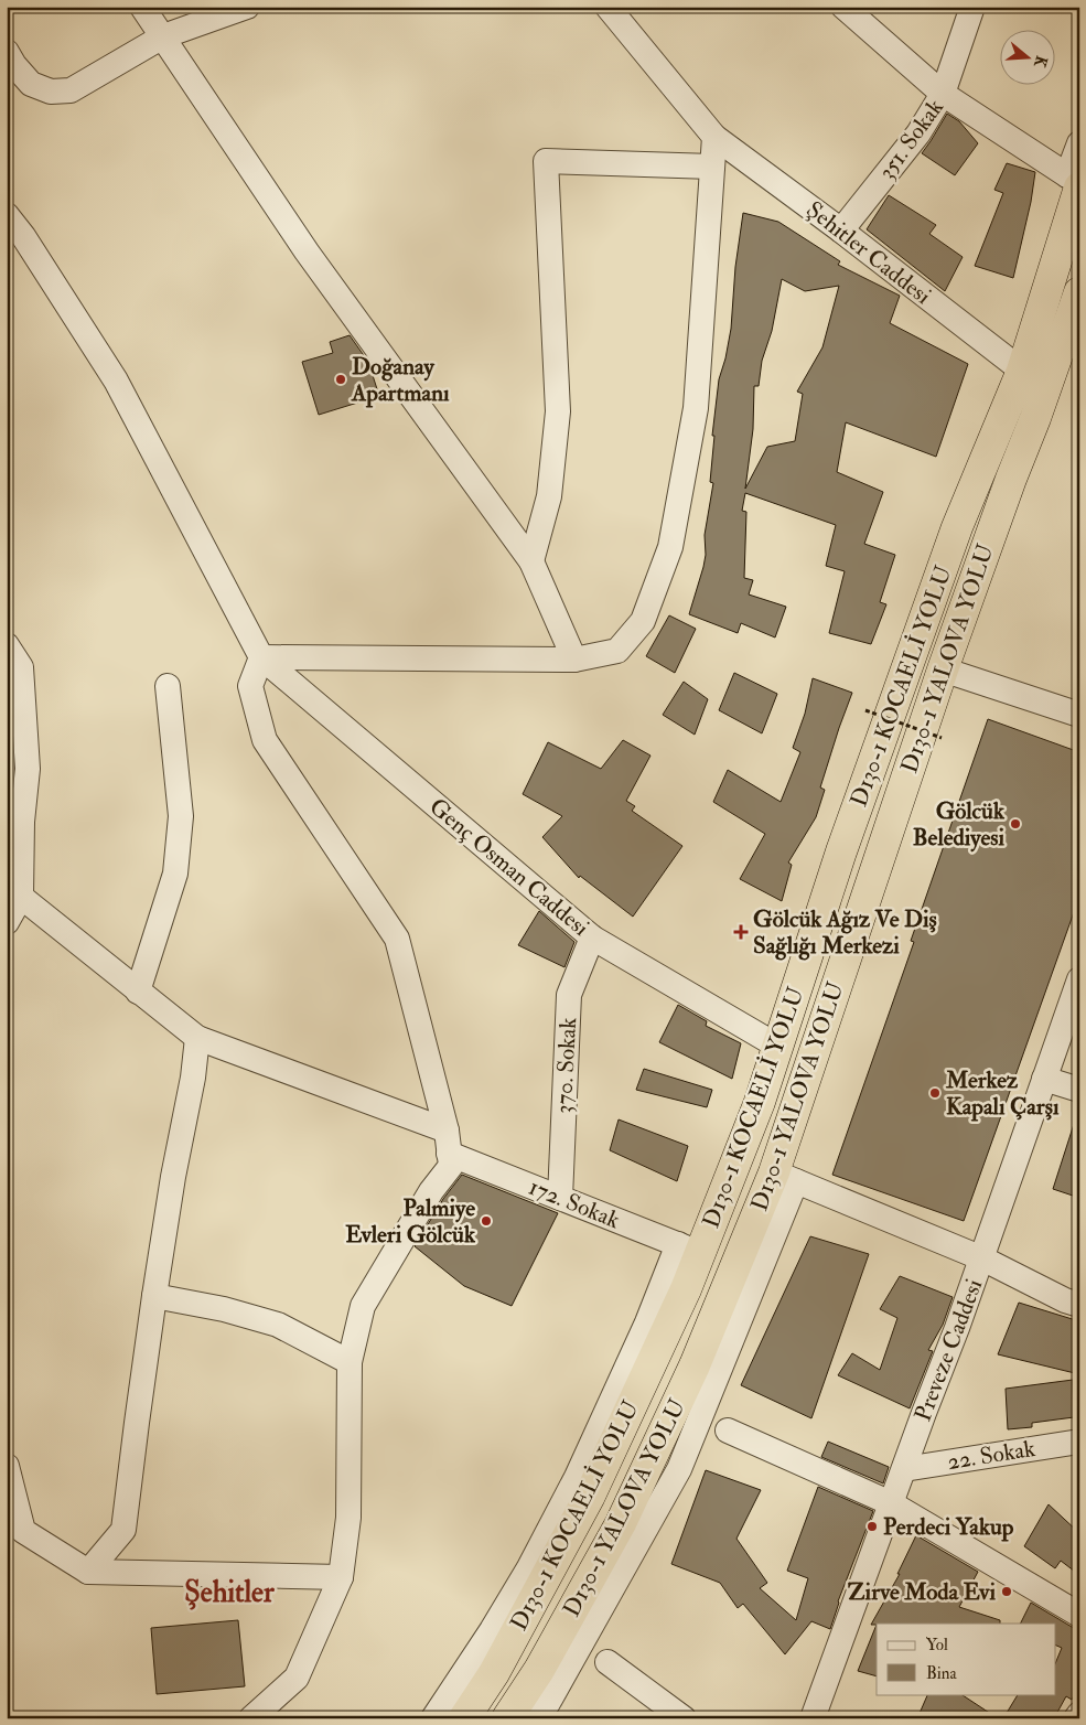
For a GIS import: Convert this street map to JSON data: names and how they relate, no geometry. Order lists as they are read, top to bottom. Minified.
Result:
{"streets":{"highway":["D130-1 YALOVA YOLU","D130-1 KOCAELİ YOLU"],"street":["351. Sokak","Şehitler Caddesi","Genç Osman Caddesi","370. Sokak","172. Sokak","Preveze Caddesi","22. Sokak"]},"crossings":[["351. Sokak","Şehitler Caddesi"],["Şehitler Caddesi","D130-1 KOCAELİ YOLU"],["D130-1 KOCAELİ YOLU","Genç Osman Caddesi"],["D130-1 KOCAELİ YOLU","172. Sokak"],["Genç Osman Caddesi","370. Sokak"],["370. Sokak","172. Sokak"],["Preveze Caddesi","22. Sokak"]],"districts":["Şehitler"],"places":{"other":["Doğanay Apartmanı","Gölcük Belediyesi","Merkez Kapalı Çarşı","Palmiye Evleri Gölcük","Perdeci Yakup","Zirve Moda Evi"],"health":["Gölcük Ağız Ve Diş Sağlığı Merkezi"]},"legend":["Yol","Bina"],"north":"right"}
